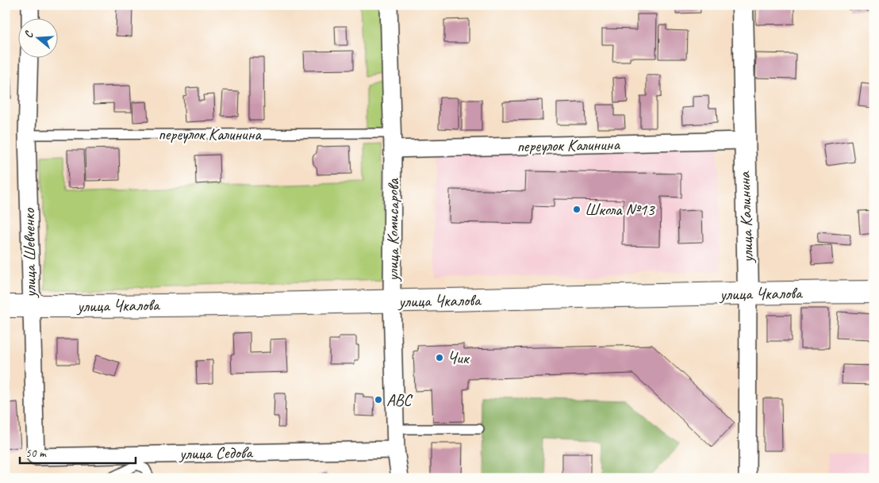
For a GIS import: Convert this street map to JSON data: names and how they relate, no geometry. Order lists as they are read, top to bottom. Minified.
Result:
{"streets":{"main road":["улица Чкалова"],"street":["переулок Калинина","улица Калинина","улица Комисарова","улица Шевченко","улица Седова"]},"crossings":[["переулок Калинина","улица Калинина"],["переулок Калинина","улица Комисарова"],["переулок Калинина","улица Шевченко"],["улица Калинина","улица Чкалова"],["улица Комисарова","улица Чкалова"],["улица Комисарова","улица Седова"],["улица Шевченко","улица Чкалова"],["улица Шевченко","улица Седова"]],"places":["Школа №13","Чик","ABC"],"scale_bar":"50 m","north":"left"}
